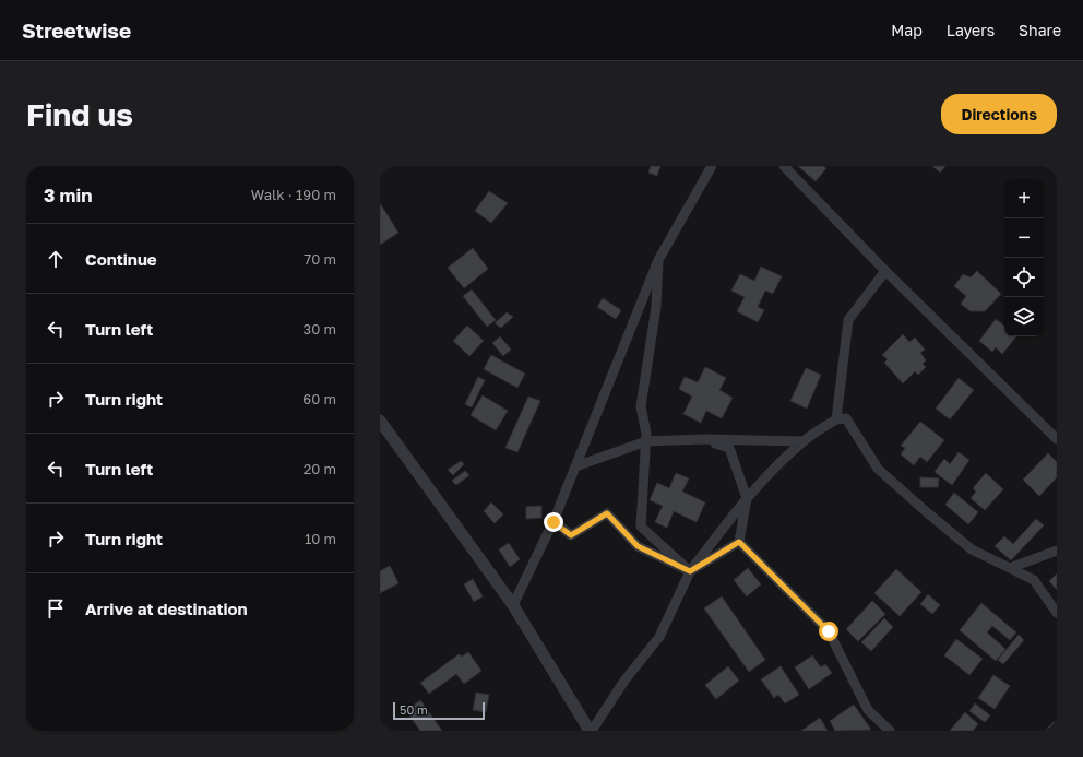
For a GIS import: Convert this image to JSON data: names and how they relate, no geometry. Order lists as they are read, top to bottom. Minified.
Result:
{"scale_bar":"50 m","page":{"header":"Streetwise","nav":["Map","Layers","Share"],"buttons":"Directions","title":"Find us","heading":["3 min","Walk · 190 m"],"map_buttons":["+","−"],"list":[["Continue","70 m"],["Turn left","30 m"],["Turn right","60 m"],["Turn left","20 m"],["Turn right","10 m"],"Arrive at destination"],"scale":"50 m"}}
